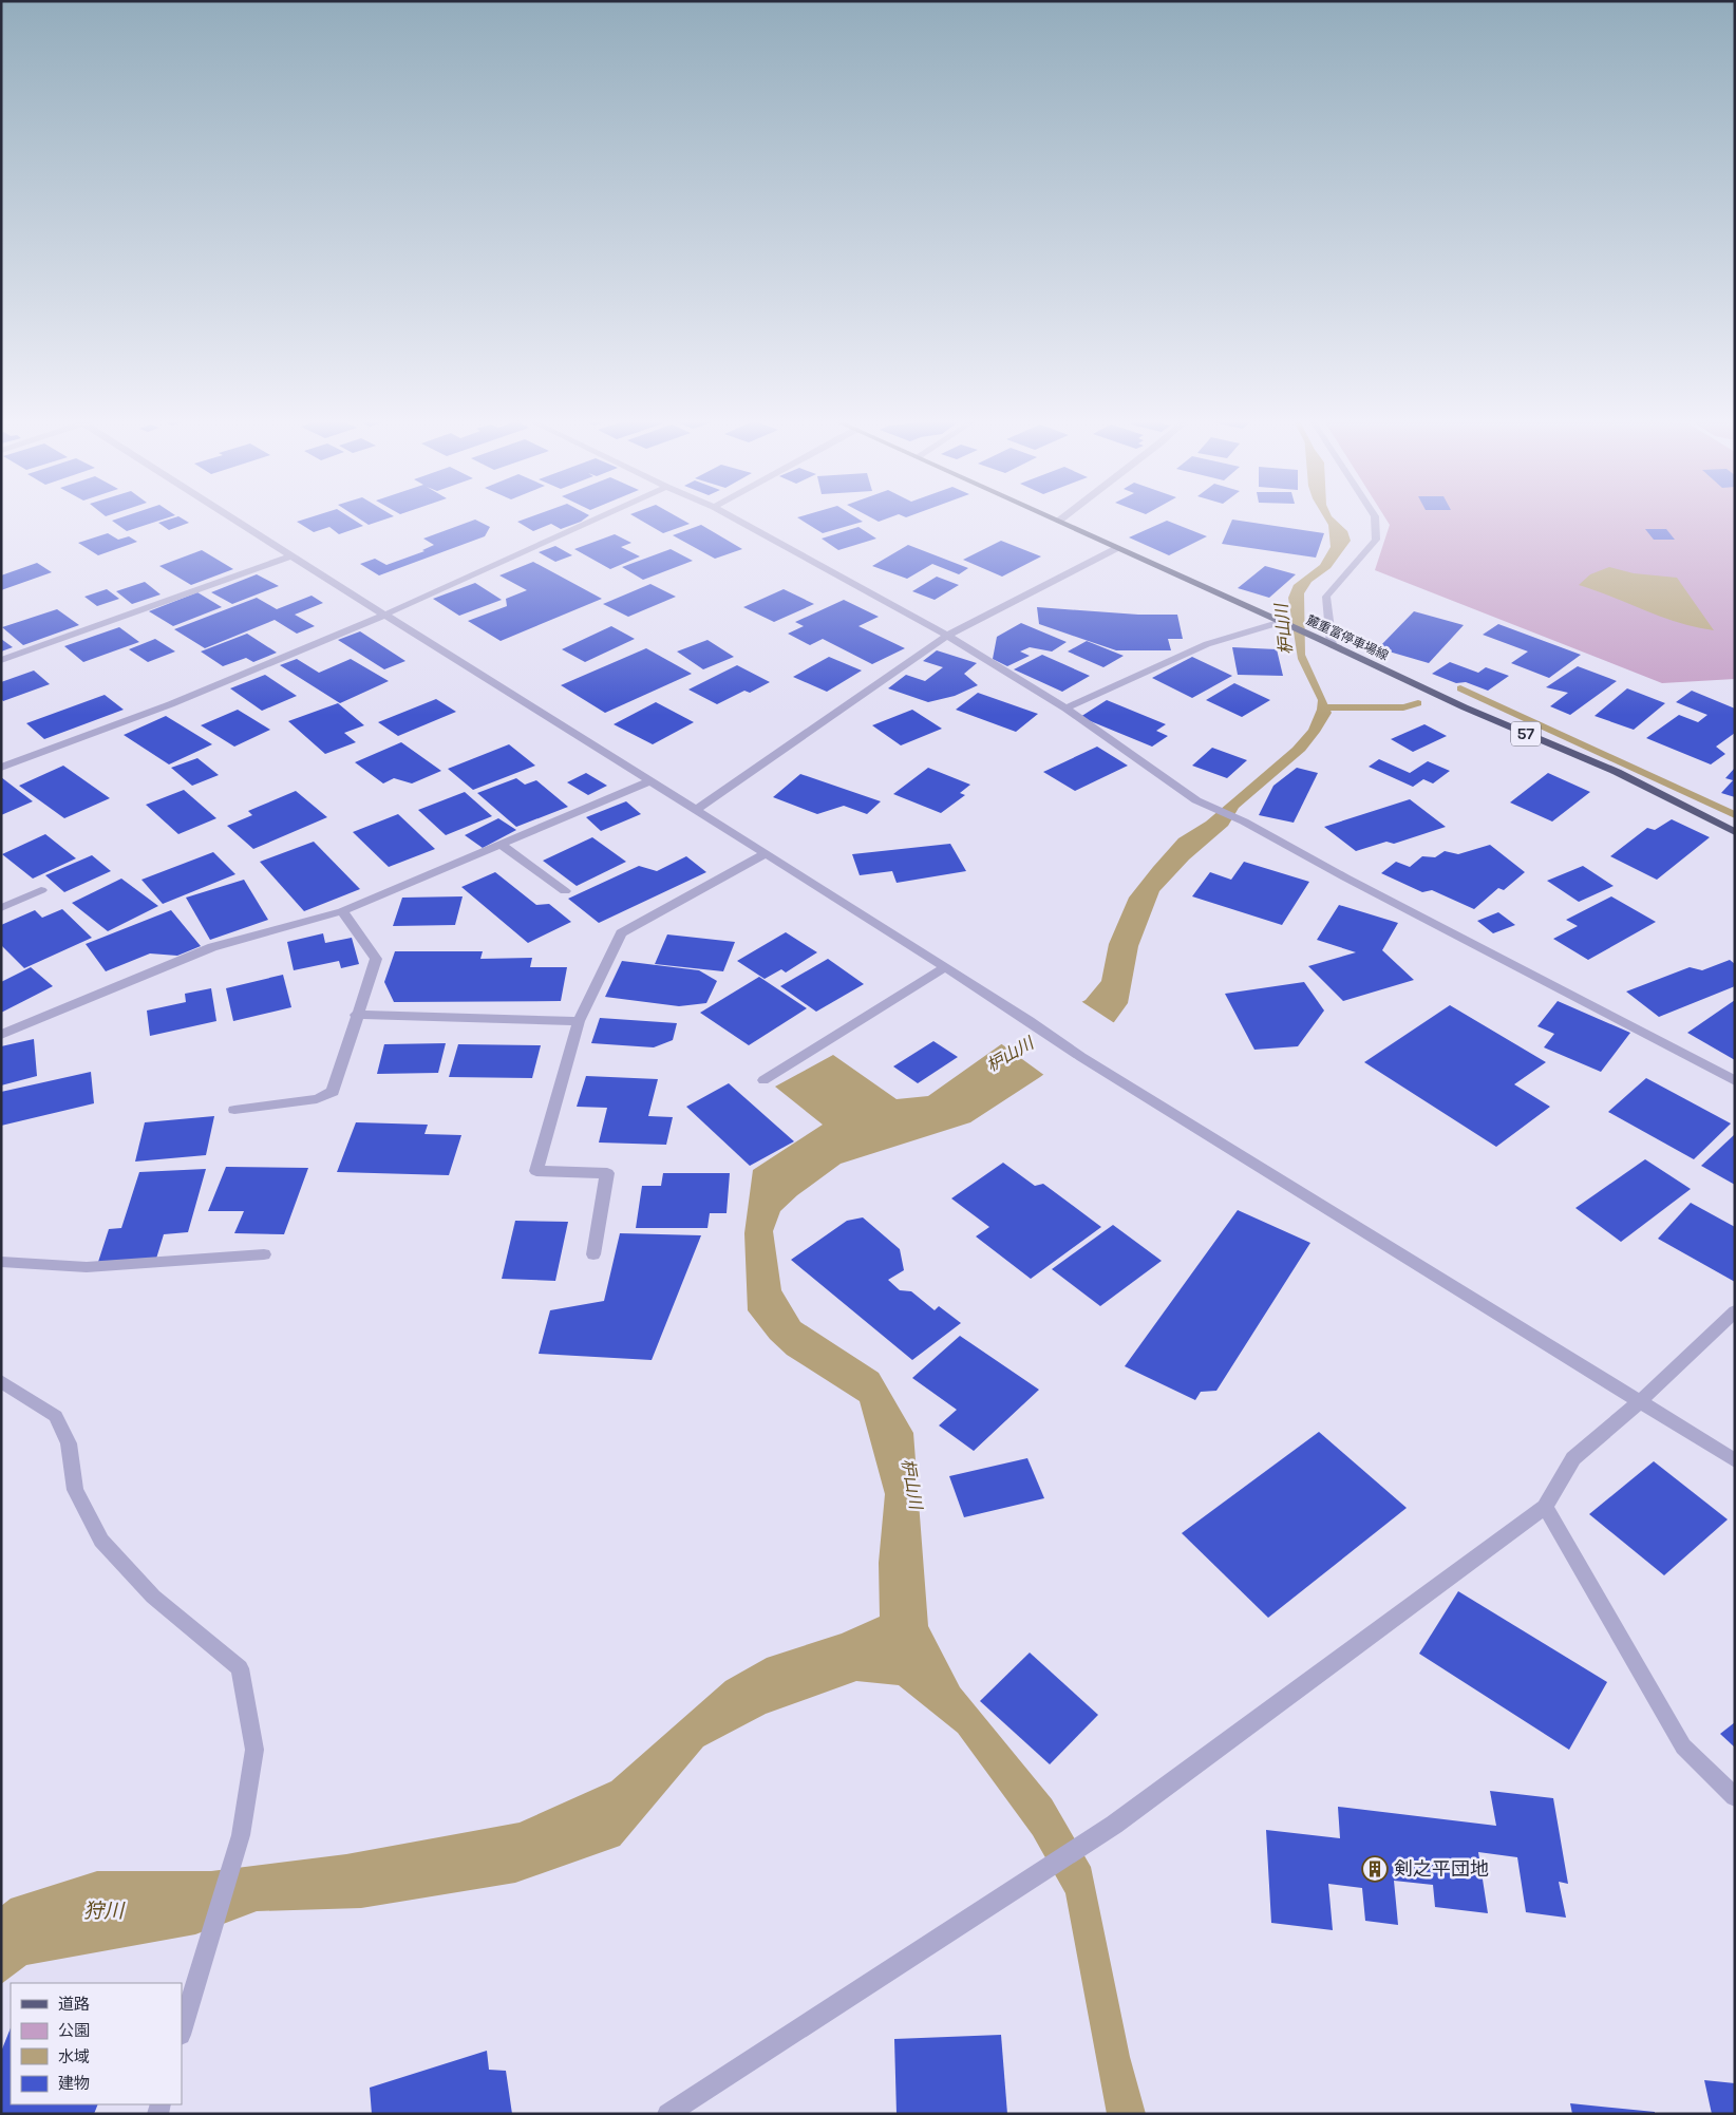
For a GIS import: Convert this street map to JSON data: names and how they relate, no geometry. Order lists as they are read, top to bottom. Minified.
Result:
{"streets":{"main road":["麓重富停車場線","57"]},"water":["枦山川","狩川"],"places":{"building":["剣之平団地"]},"legend":["道路","公園","水域","建物"]}
